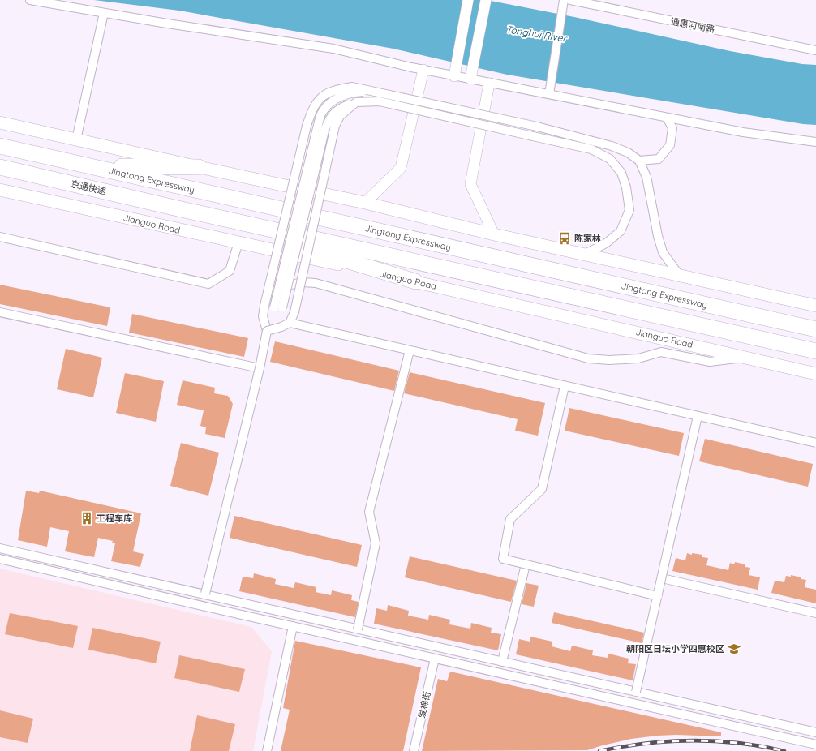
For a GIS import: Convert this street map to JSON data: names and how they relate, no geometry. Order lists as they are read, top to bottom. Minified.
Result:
{"streets":{"highway":["Jingtong Expressway","京通快速"],"main road":["Jianguo Road"],"street":["通惠河南路","爱棉街"]},"water":["Tonghui River"],"places":{"bus stop":["陈家林"],"building":["工程车库"],"school or university":["朝阳区日坛小学四惠校区"]}}
